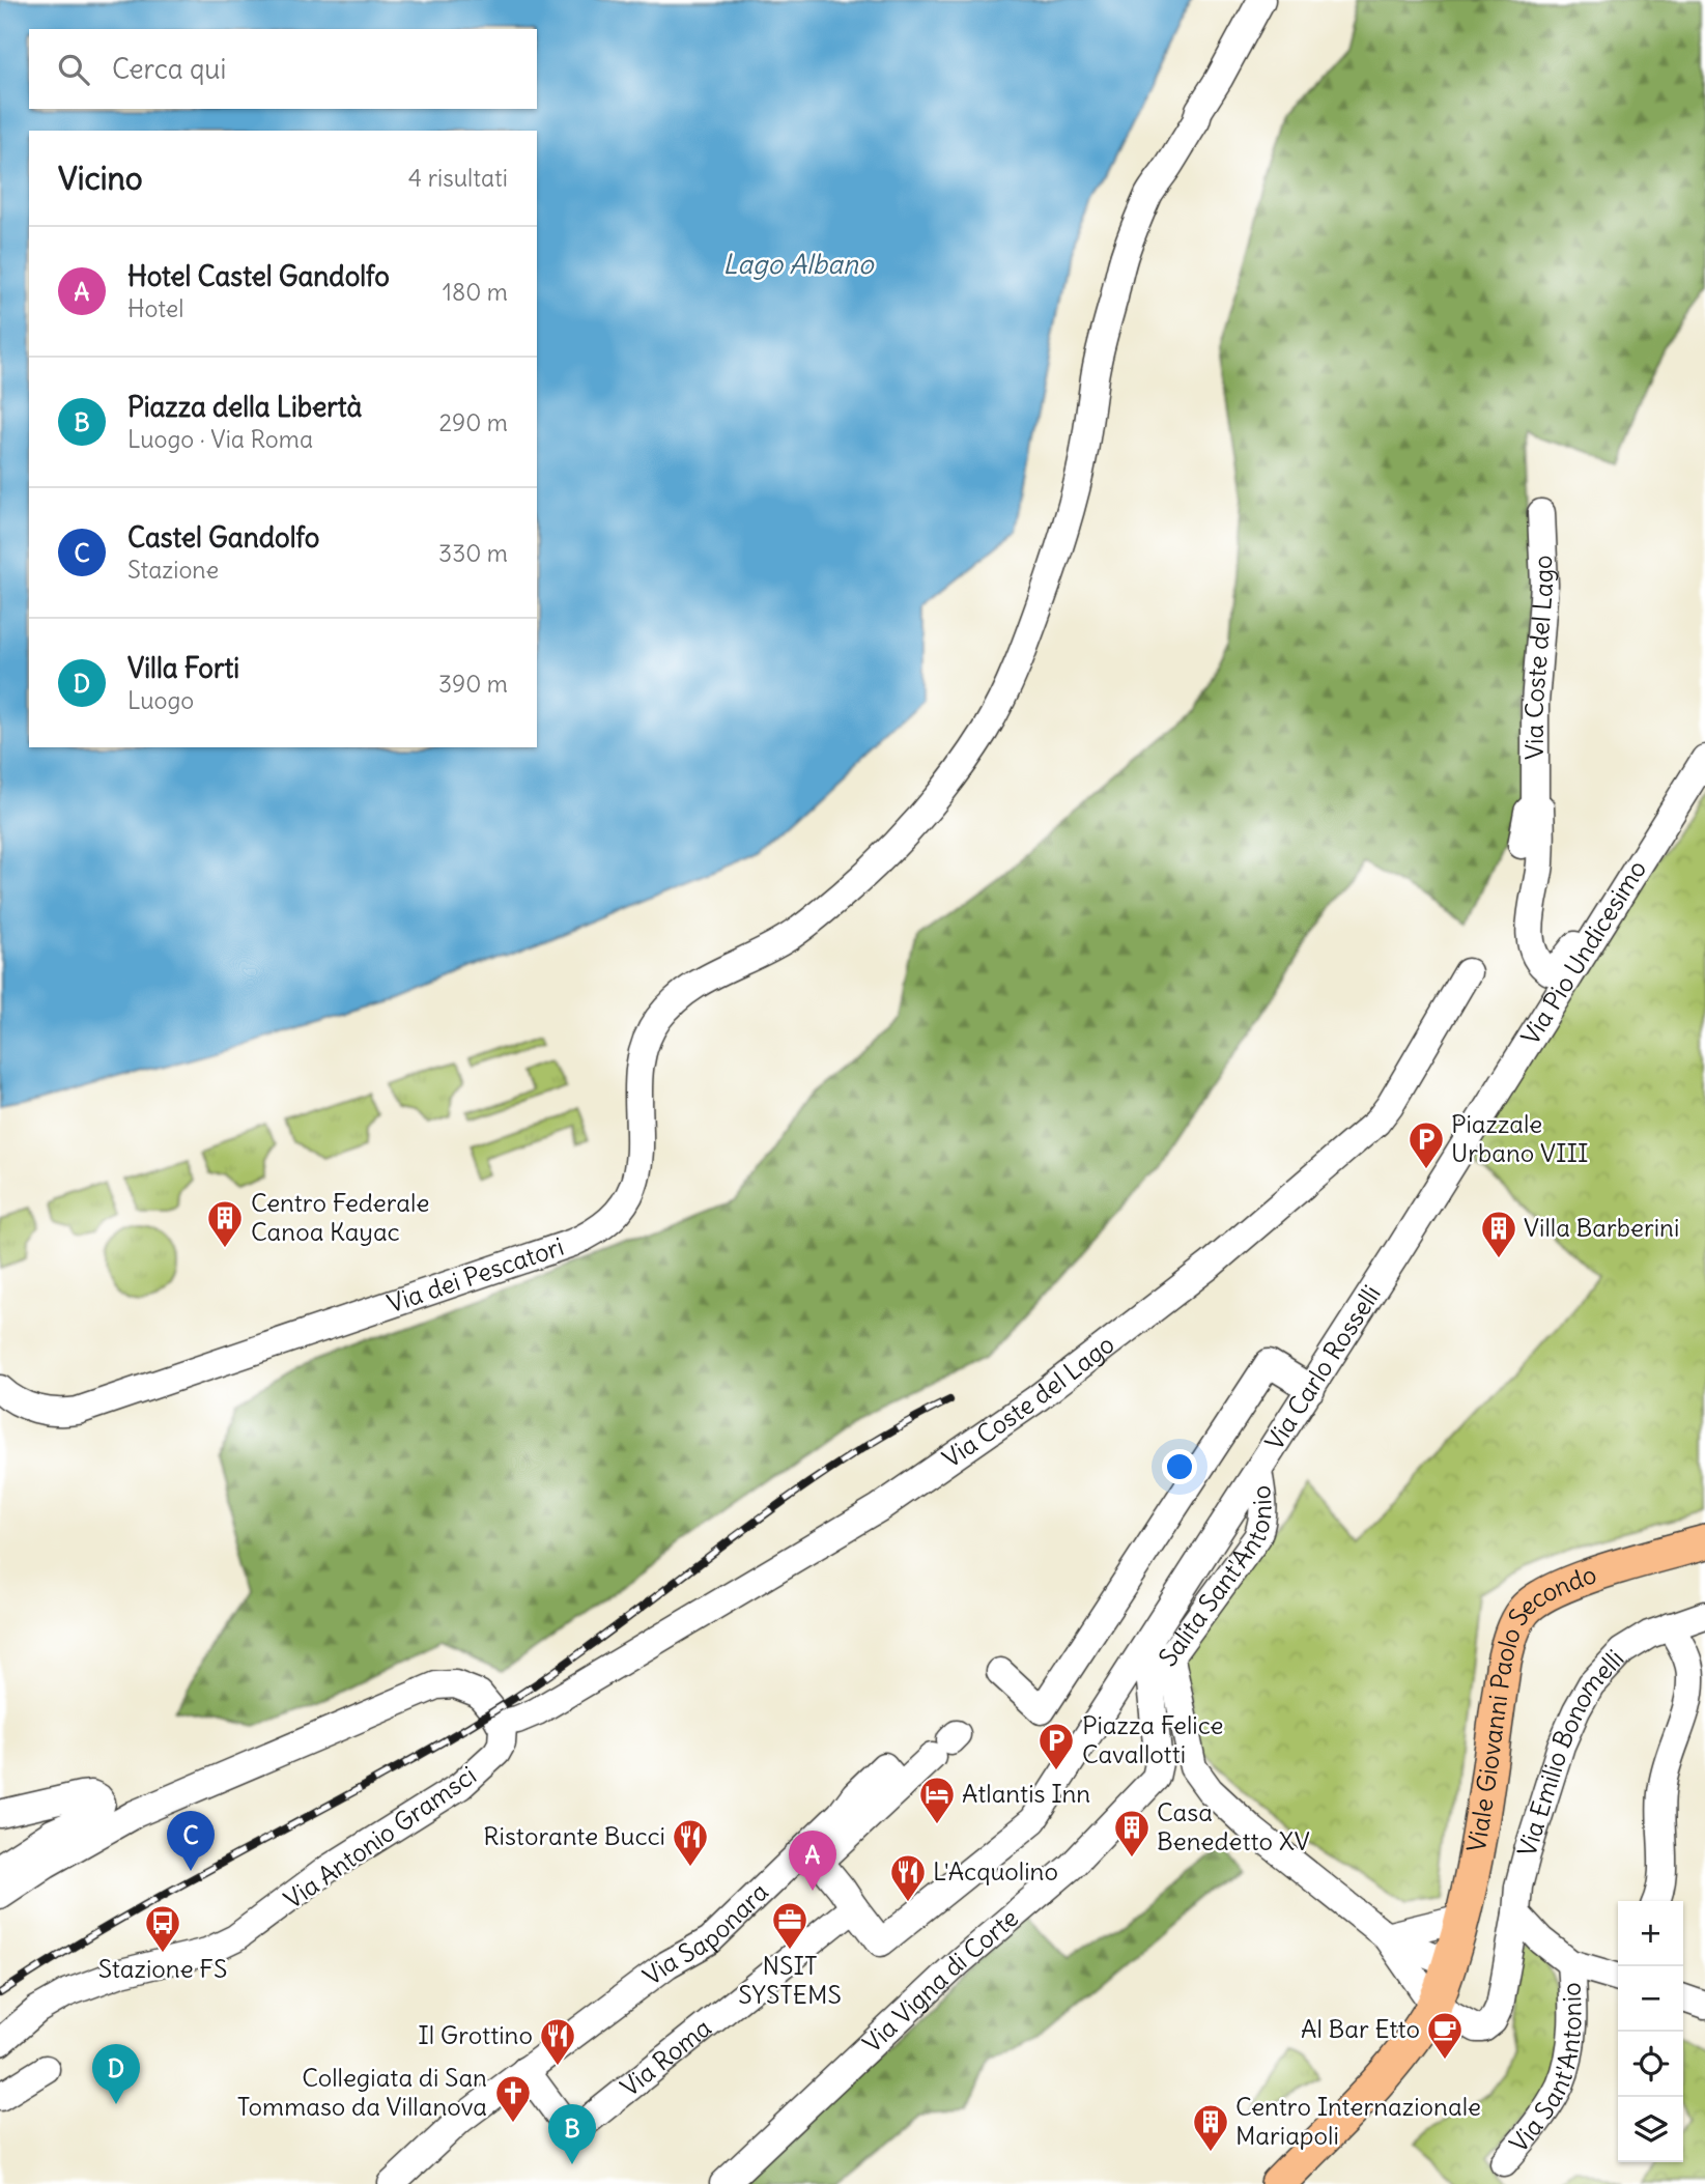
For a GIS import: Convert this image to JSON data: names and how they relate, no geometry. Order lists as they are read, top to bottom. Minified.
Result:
{"streets":{"main road":["Viale Giovanni Paolo Secondo"],"street":["Via Coste del Lago","Via Pio Undicesimo","Via dei Pescatori","Via Carlo Rosselli","Salita Sant'Antonio","Via Emilio Bonomelli","Via Antonio Gramsci","Via Saponara","Via Vigna di Corte","Via Roma","Via Sant'Antonio"]},"crossings":[["Via Coste del Lago","Via Pio Undicesimo"],["Via Coste del Lago","Via Antonio Gramsci"],["Via Pio Undicesimo","Via Carlo Rosselli"],["Via Carlo Rosselli","Salita Sant'Antonio"],["Via Carlo Rosselli","Via Roma"],["Salita Sant'Antonio","Viale Giovanni Paolo Secondo"],["Salita Sant'Antonio","Via Emilio Bonomelli"],["Salita Sant'Antonio","Via Vigna di Corte"],["Viale Giovanni Paolo Secondo","Via Emilio Bonomelli"],["Via Saponara","Via Roma"]],"water":["Lago Albano"],"places":{"parking":["Piazzale Urbano VIII","Piazza Felice Cavallotti"],"building":["Centro Federale Canoa Kayac","Villa Barberini","Casa Benedetto XV","Centro Internazionale Mariapoli"],"hotel":["Atlantis Inn"],"restaurant":["Ristorante Bucci","L'Acquolino","Il Grottino"],"office":["NSIT SYSTEMS"],"bus stop":["Stazione FS"],"cafe":["Al Bar Etto"],"church":["Collegiata di San Tommaso da Villanova"]},"page":{"search":"Cerca qui","heading":["Vicino","4 risultati"],"list":[{"mark":"A","name":"Hotel Castel Gandolfo","note":"Hotel","value":"180 m"},{"mark":"B","name":"Piazza della Libertà","note":"Luogo · Via Roma","value":"290 m"},{"mark":"C","name":"Castel Gandolfo","note":"Stazione","value":"330 m"},{"mark":"D","name":"Villa Forti","note":"Luogo","value":"390 m"}],"pins":["C","A","D","B"],"map_buttons":["+","−"]}}
